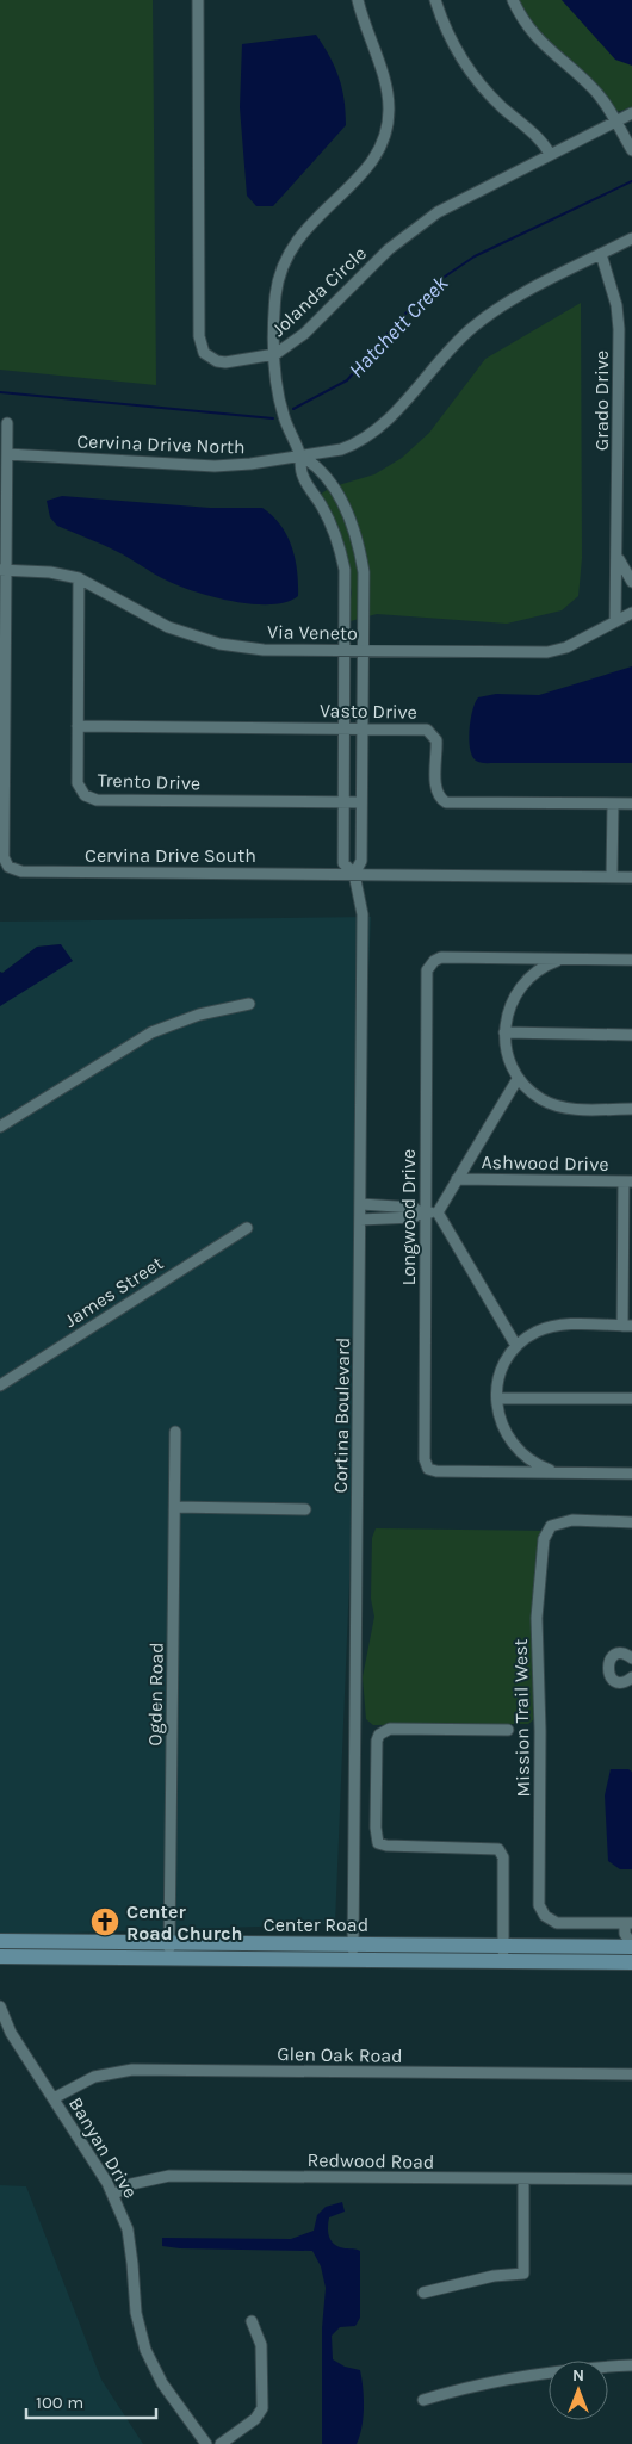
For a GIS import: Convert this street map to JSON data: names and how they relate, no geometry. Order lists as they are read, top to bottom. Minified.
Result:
{"streets":{"street":["Jolanda Circle","Grado Drive","Cervina Drive North","Via Veneto","Vasto Drive","Trento Drive","Cervina Drive South","Ashwood Drive","Longwood Drive","James Street","Cortina Boulevard","Ogden Road","Mission Trail West","Center Road","Glen Oak Road","Banyan Drive","Redwood Road"]},"crossings":[["Jolanda Circle","Cortina Boulevard"],["Grado Drive","Cervina Drive North"],["Grado Drive","Via Veneto"],["Cervina Drive North","Cortina Boulevard"],["Via Veneto","Trento Drive"],["Via Veneto","Cervina Drive South"],["Via Veneto","Cortina Boulevard"],["Vasto Drive","Trento Drive"],["Vasto Drive","Cortina Boulevard"],["Trento Drive","Cortina Boulevard"],["Cervina Drive South","Cortina Boulevard"],["Cortina Boulevard","Center Road"],["Ogden Road","Center Road"],["Glen Oak Road","Banyan Drive"],["Banyan Drive","Redwood Road"]],"water":["Hatchett Creek"],"places":{"church":["Center Road Church"]},"scale_bar":"100 m","north":"top"}
